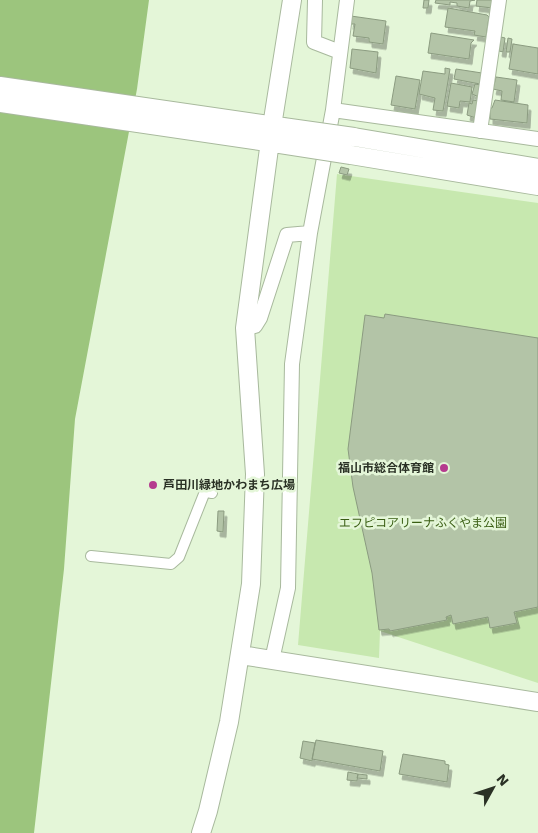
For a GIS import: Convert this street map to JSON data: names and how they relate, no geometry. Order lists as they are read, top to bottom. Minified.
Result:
{"parks":["エフピコアリーナふくやま公園"],"places":["福山市総合体育館","芦田川緑地かわまち広場"],"north":"top right"}
